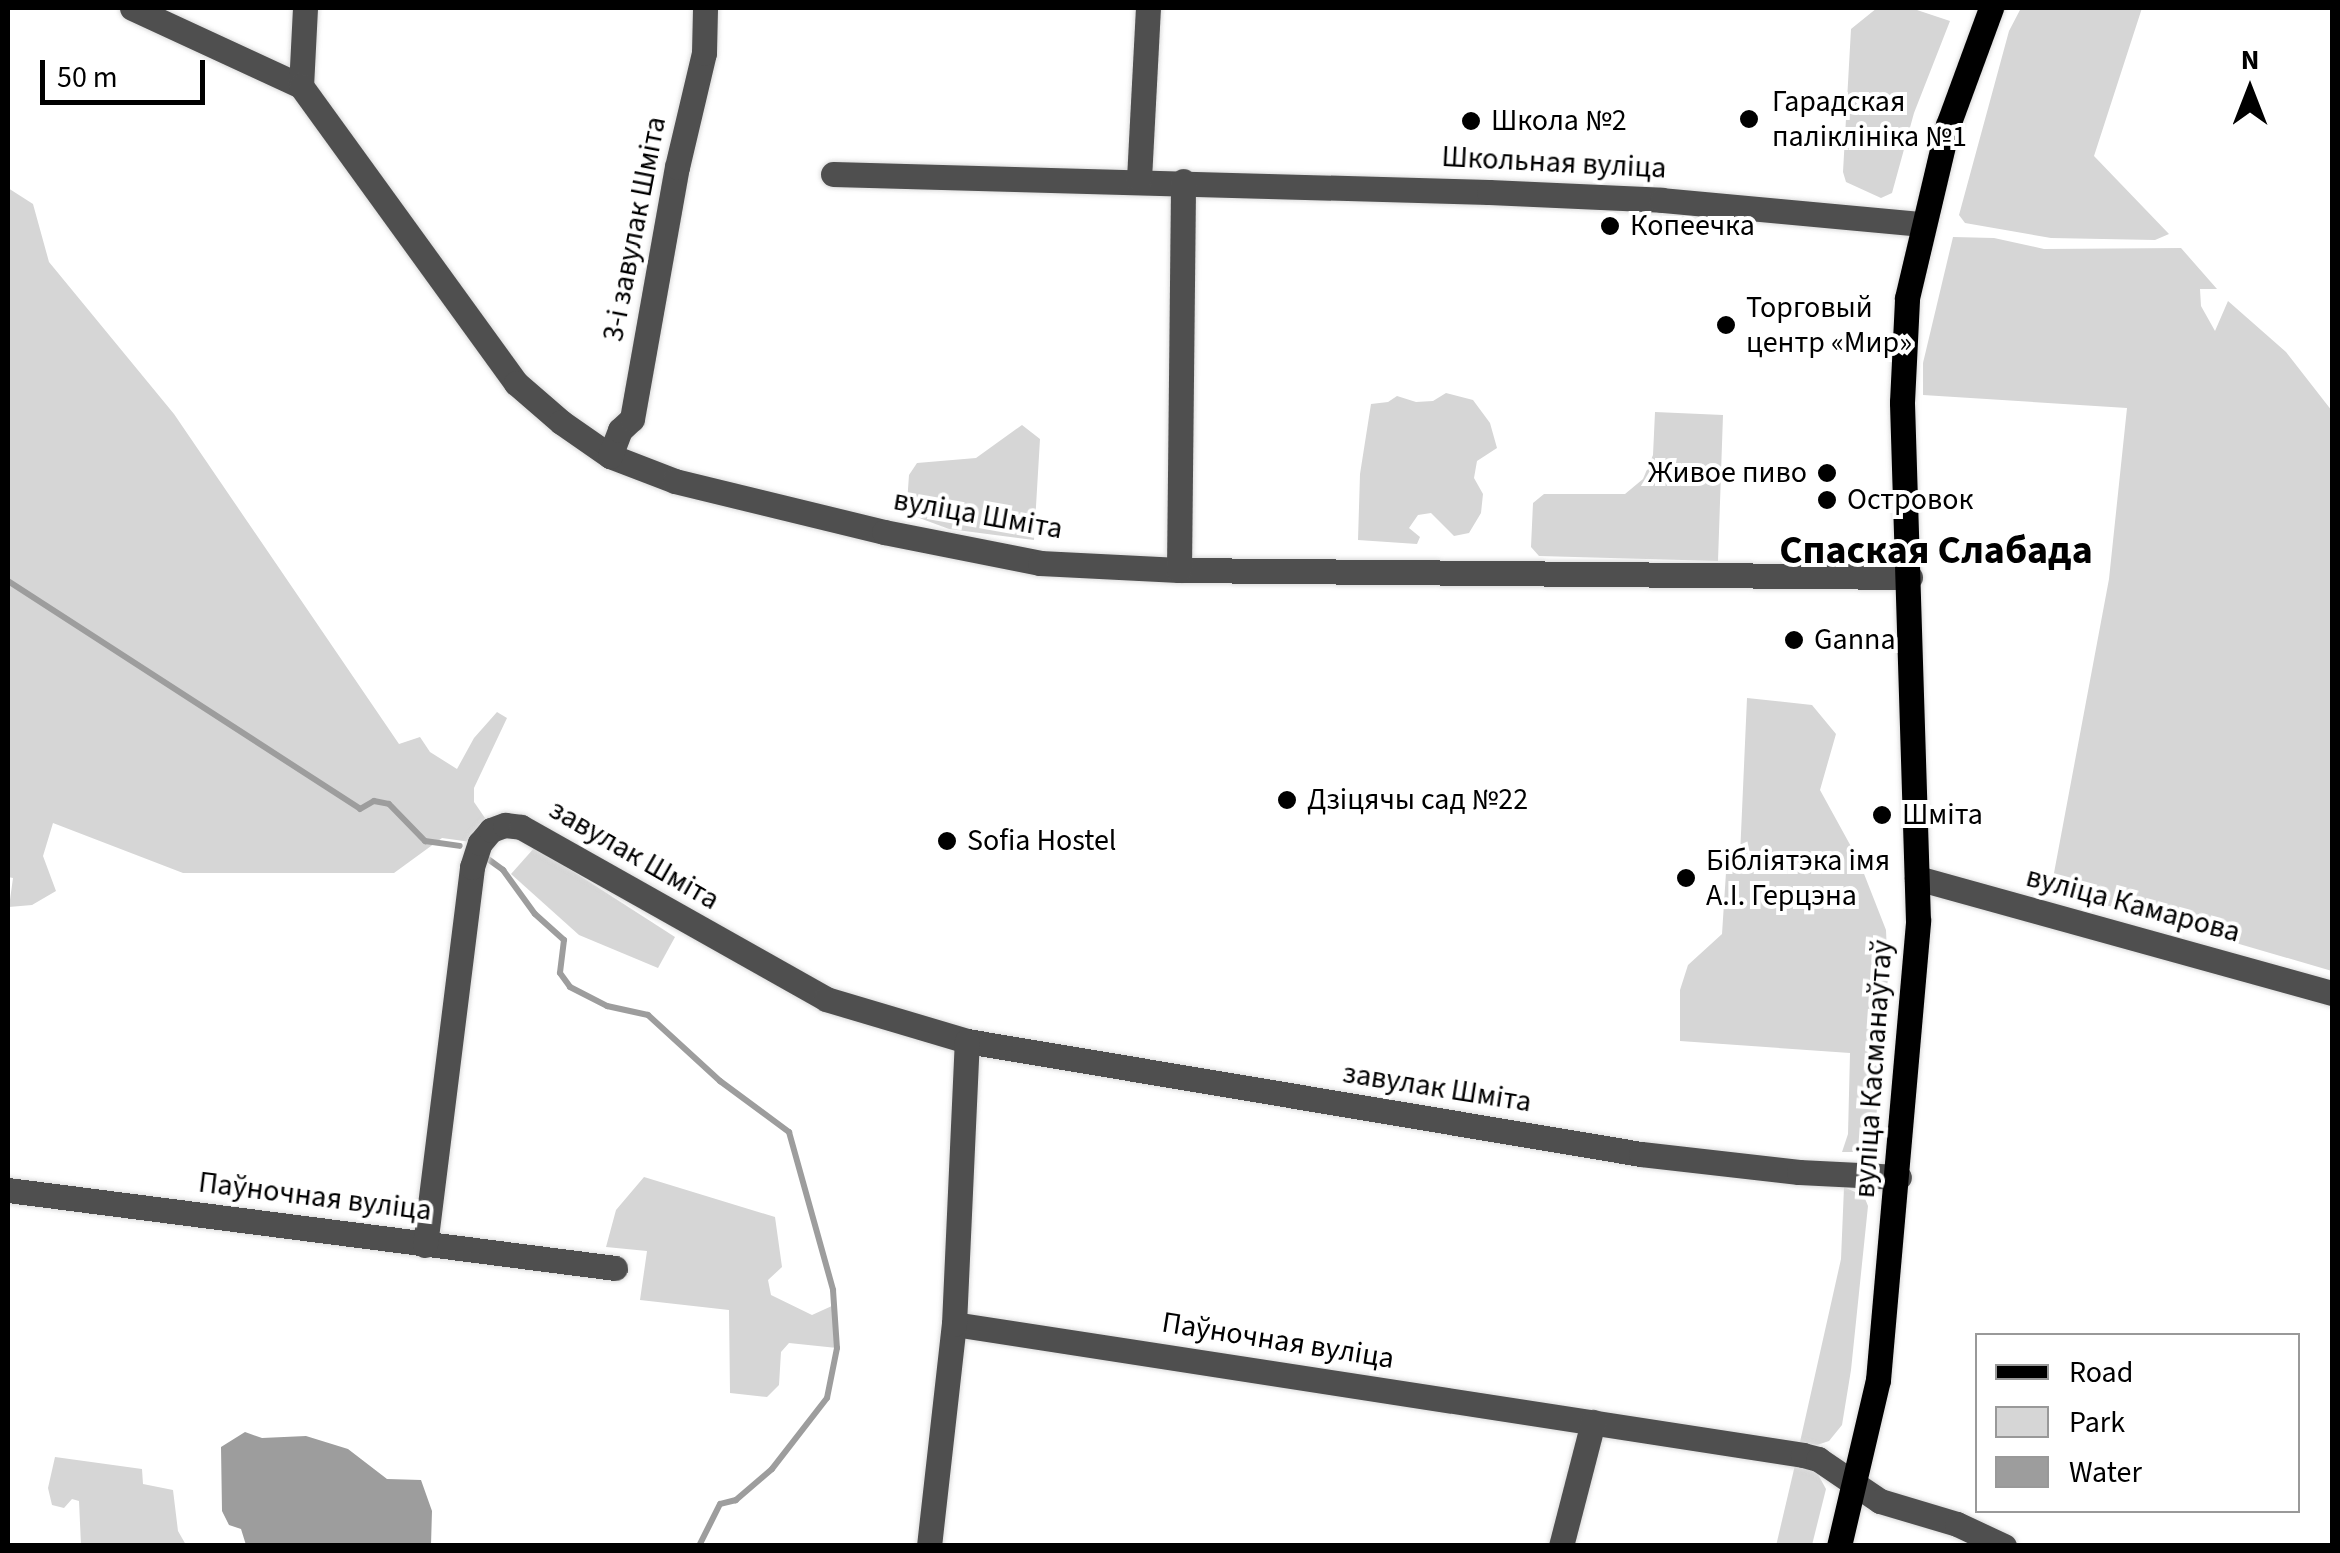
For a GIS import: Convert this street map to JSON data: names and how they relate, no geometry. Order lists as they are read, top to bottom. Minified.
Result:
{"streets":{"main road":["вуліца Касманаўтаў"],"street":["Школьная вуліца","3-і завулак Шміта","вуліца Шміта","завулак Шміта","вуліца Камарова","Паўночная вуліца"]},"crossings":[["Школьная вуліца","вуліца Касманаўтаў"],["3-і завулак Шміта","вуліца Шміта"],["вуліца Шміта","вуліца Касманаўтаў"],["завулак Шміта","вуліца Касманаўтаў"],["завулак Шміта","Паўночная вуліца"],["вуліца Камарова","вуліца Касманаўтаў"],["вуліца Касманаўтаў","Паўночная вуліца"]],"districts":["Спаская Слабада"],"places":["Гарадская паліклініка №1","Школа №2","Копеечка","Торговый центр «Мир»","Живое пиво","Островок","Ganna","Дзіцячы сад №22","Шміта","Sofia Hostel","Бібліятэка імя А.І. Герцэна"],"legend":["Road","Park","Water"],"scale_bar":"50 m","north":"top"}
